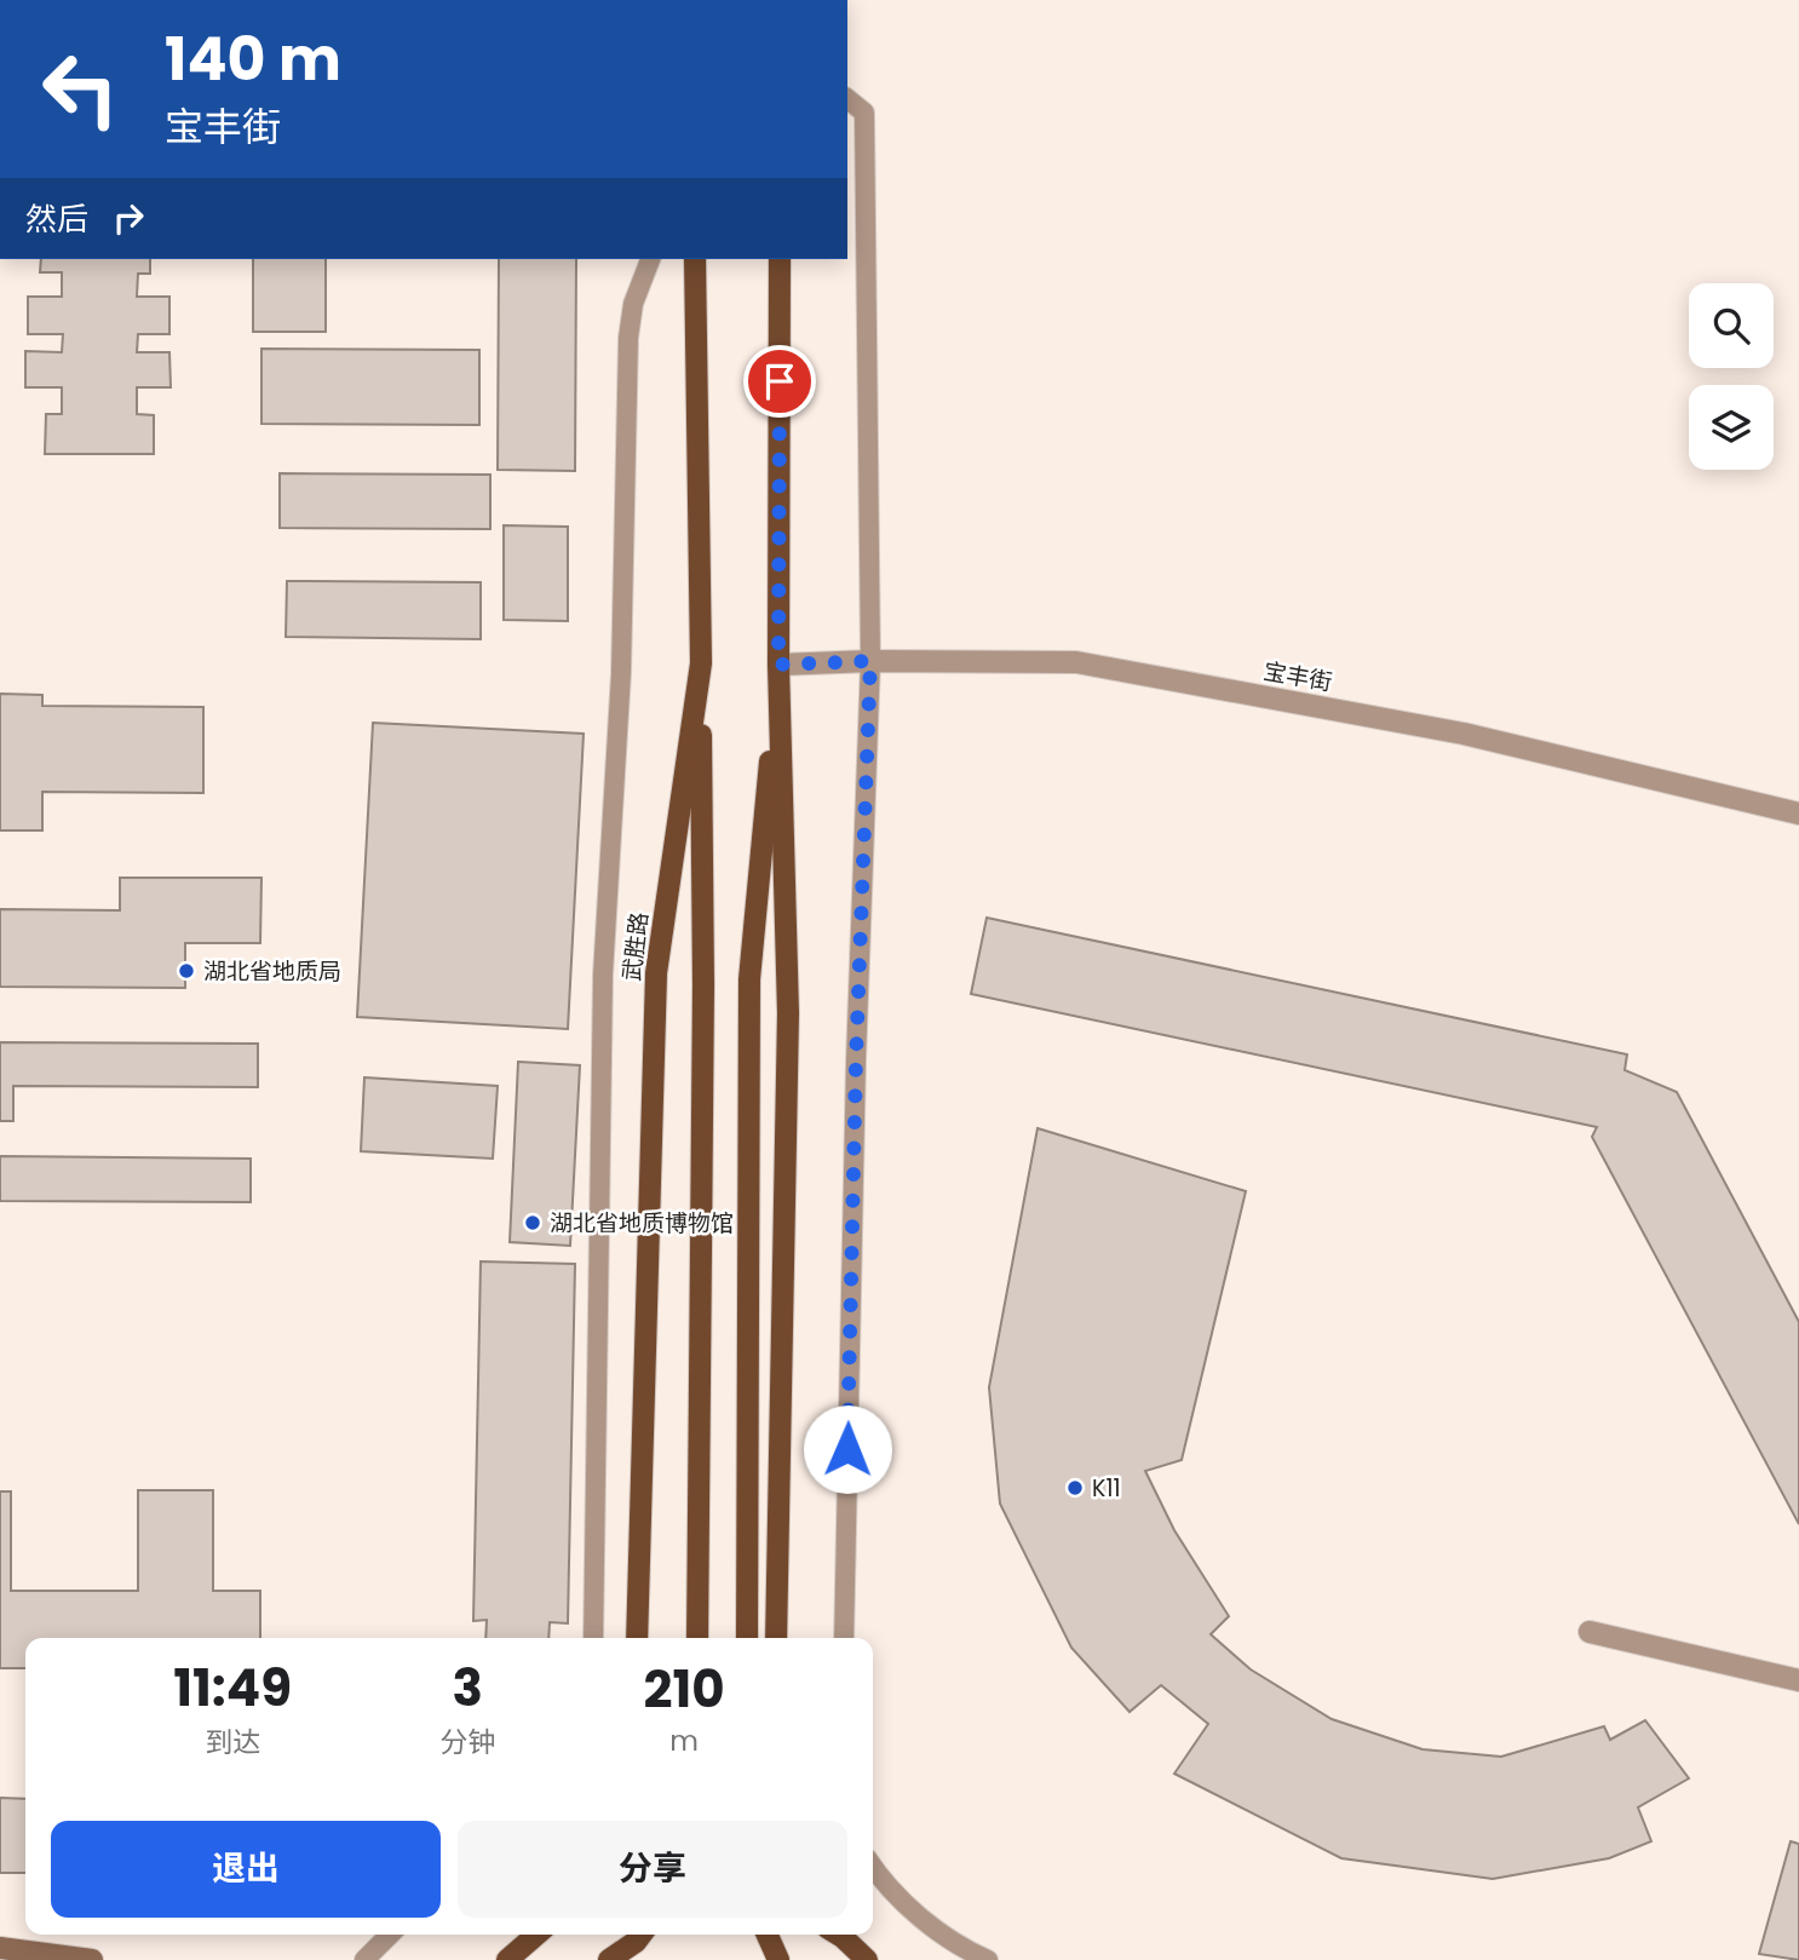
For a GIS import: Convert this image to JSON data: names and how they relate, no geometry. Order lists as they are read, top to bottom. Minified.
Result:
{"streets":{"main road":["武胜路"],"street":["宝丰街"]},"places":["湖北省地质局","湖北省地质博物馆","K11"],"page":{"turn":["140 m","宝丰街"],"then":"然后","eta":["11:49","到达","3","分钟","210","m"],"buttons":["退出","分享"]}}
